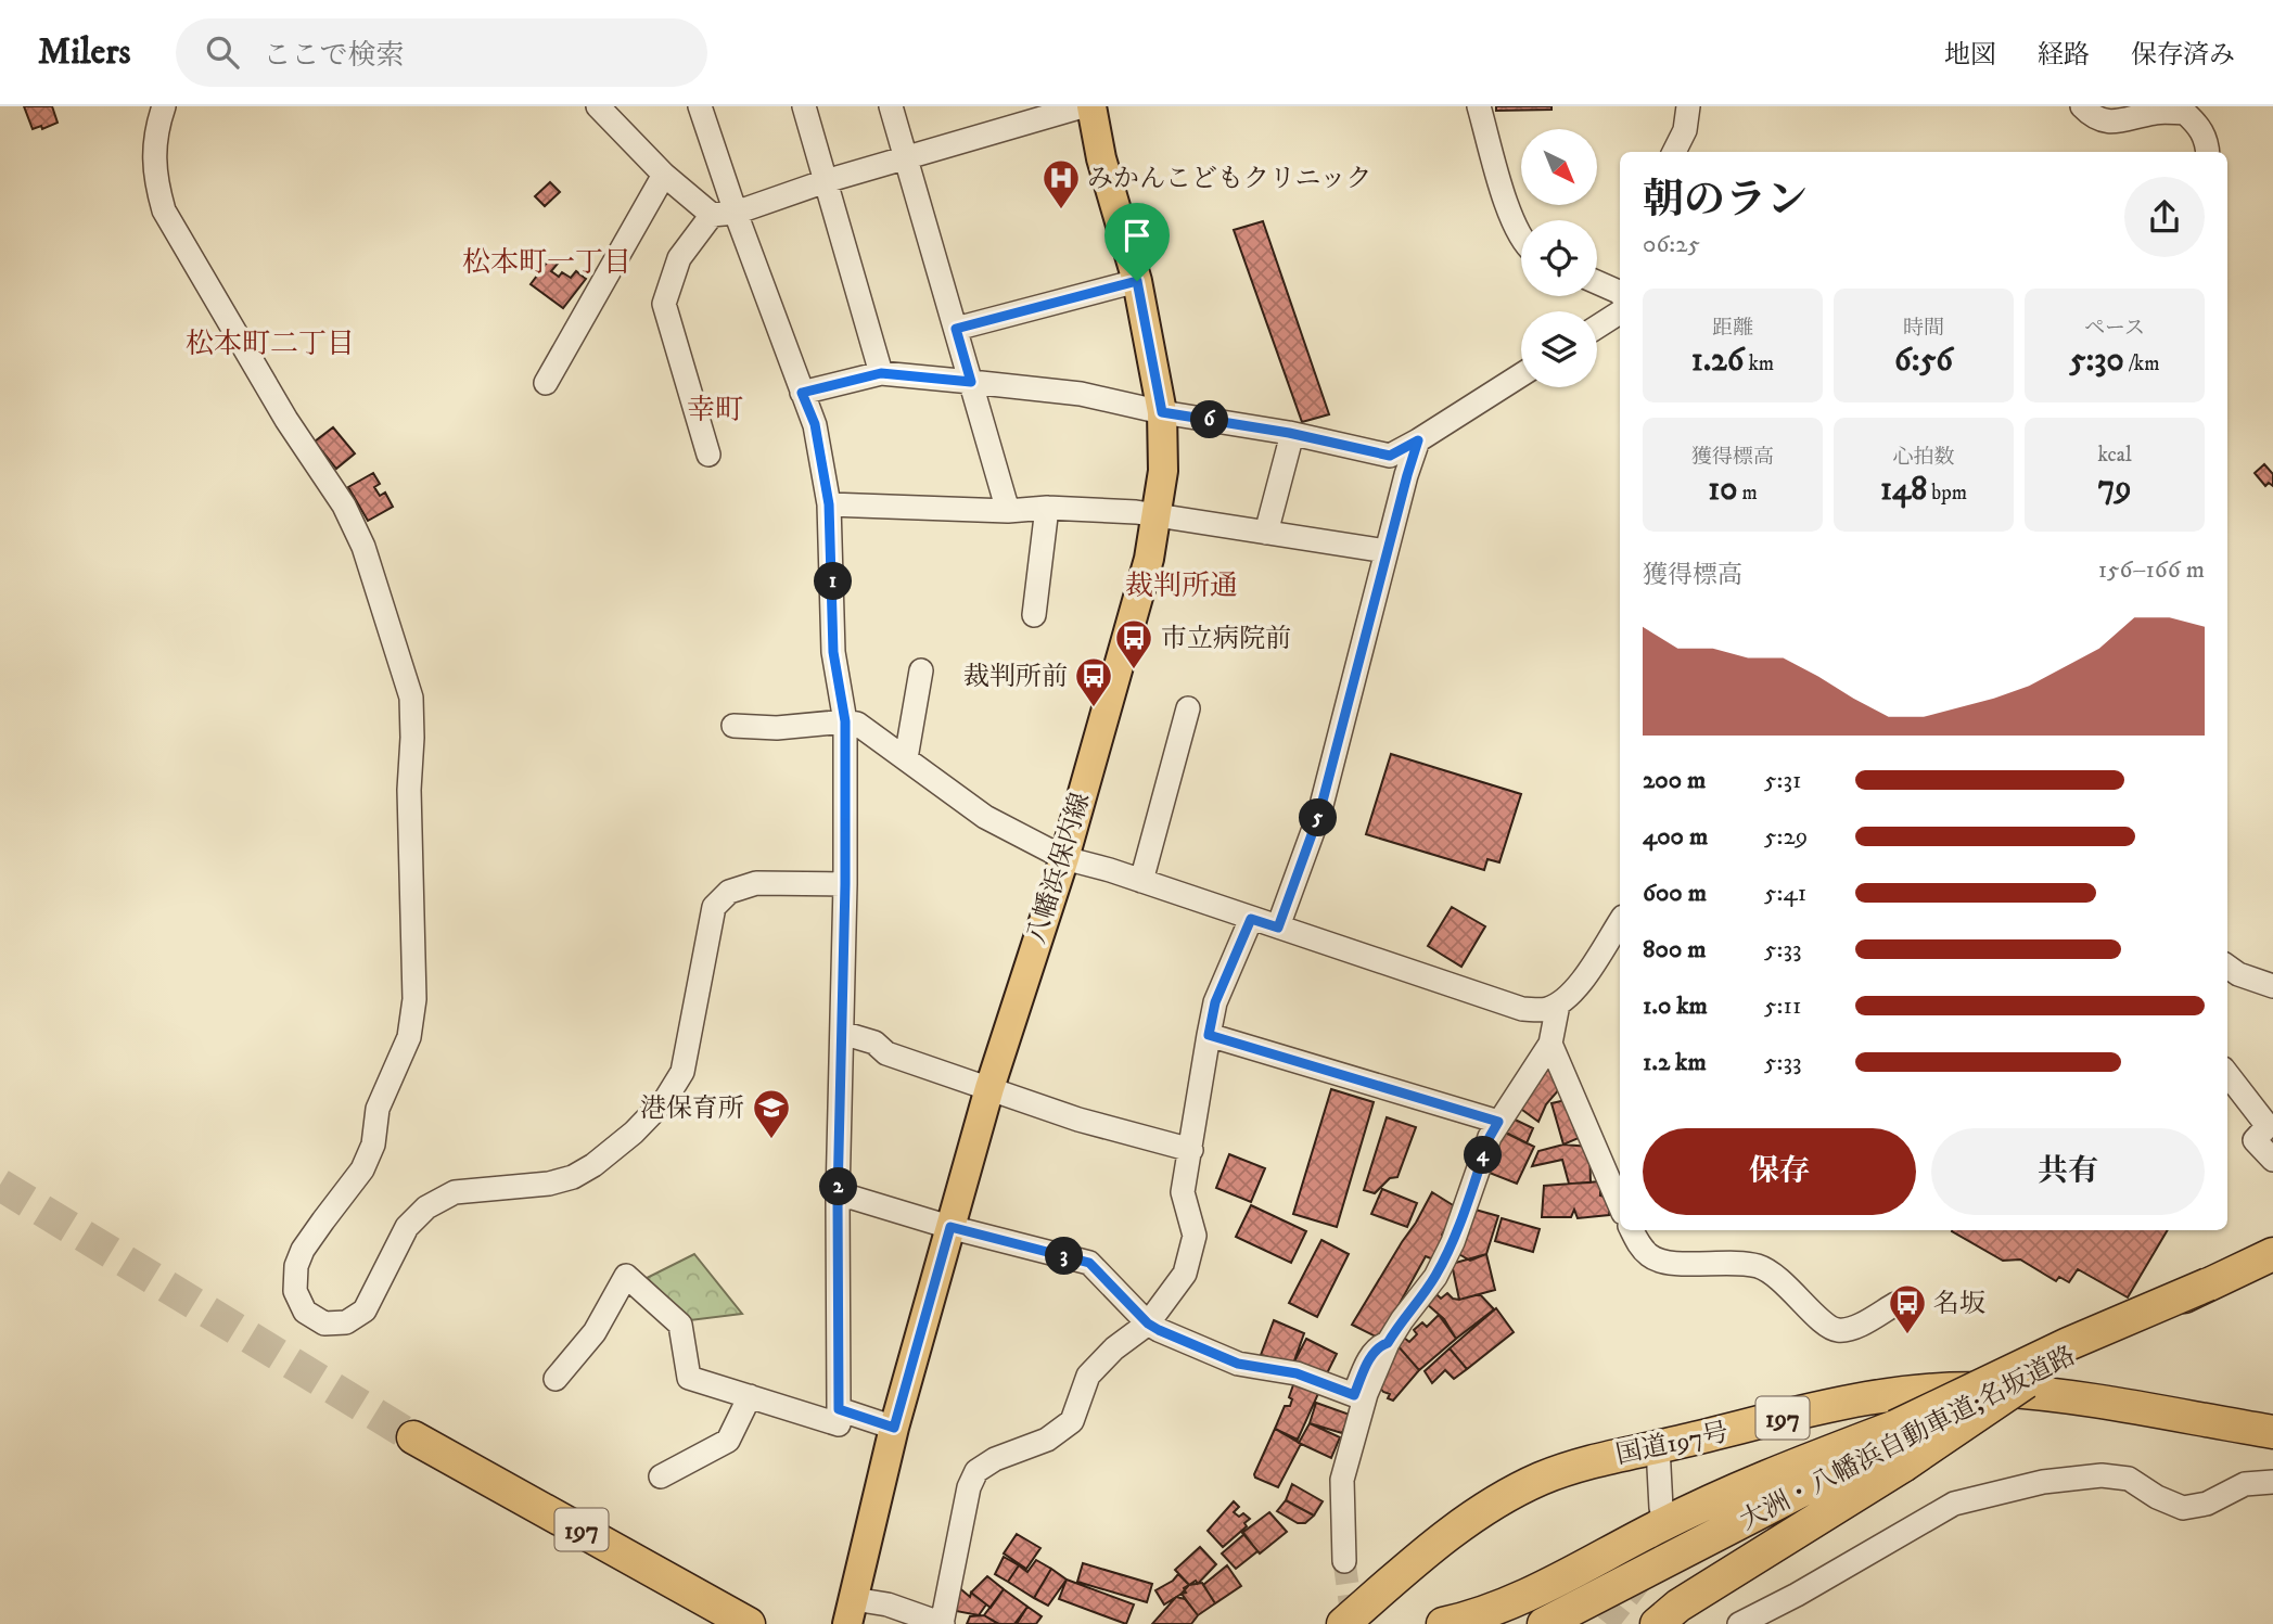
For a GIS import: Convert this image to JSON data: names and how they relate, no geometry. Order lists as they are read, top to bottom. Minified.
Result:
{"streets":{"highway":["197","大洲・八幡浜自動車道;名坂道路","国道197号"],"main road":["八幡浜保内線"]},"districts":["松本町一丁目","松本町二丁目","幸町","裁判所通"],"places":{"hospital":["みかんこどもクリニック"],"bus stop":["市立病院前","裁判所前","名坂"],"school or university":["港保育所"]},"north":"bottom right","page":{"header":"Milers","search":"ここで検索","nav":["地図","経路","保存済み"],"heading":["朝のラン","06:25"],"stats":[["距離","1.26 km"],["時間","6:56"],["ペース","5:30 /km"],["獲得標高","10 m"],["心拍数","148 bpm"],["kcal","79"]],"pins":["6","1","5","4","2","3"],"chart":["獲得標高","156–166 m"],"list":[{"name":"200 m","note":"5:31"},{"name":"400 m","note":"5:29"},{"name":"600 m","note":"5:41"},{"name":"800 m","note":"5:33"},{"name":"1.0 km","note":"5:11"},{"name":"1.2 km","note":"5:33"}],"buttons":["保存","共有"]}}
